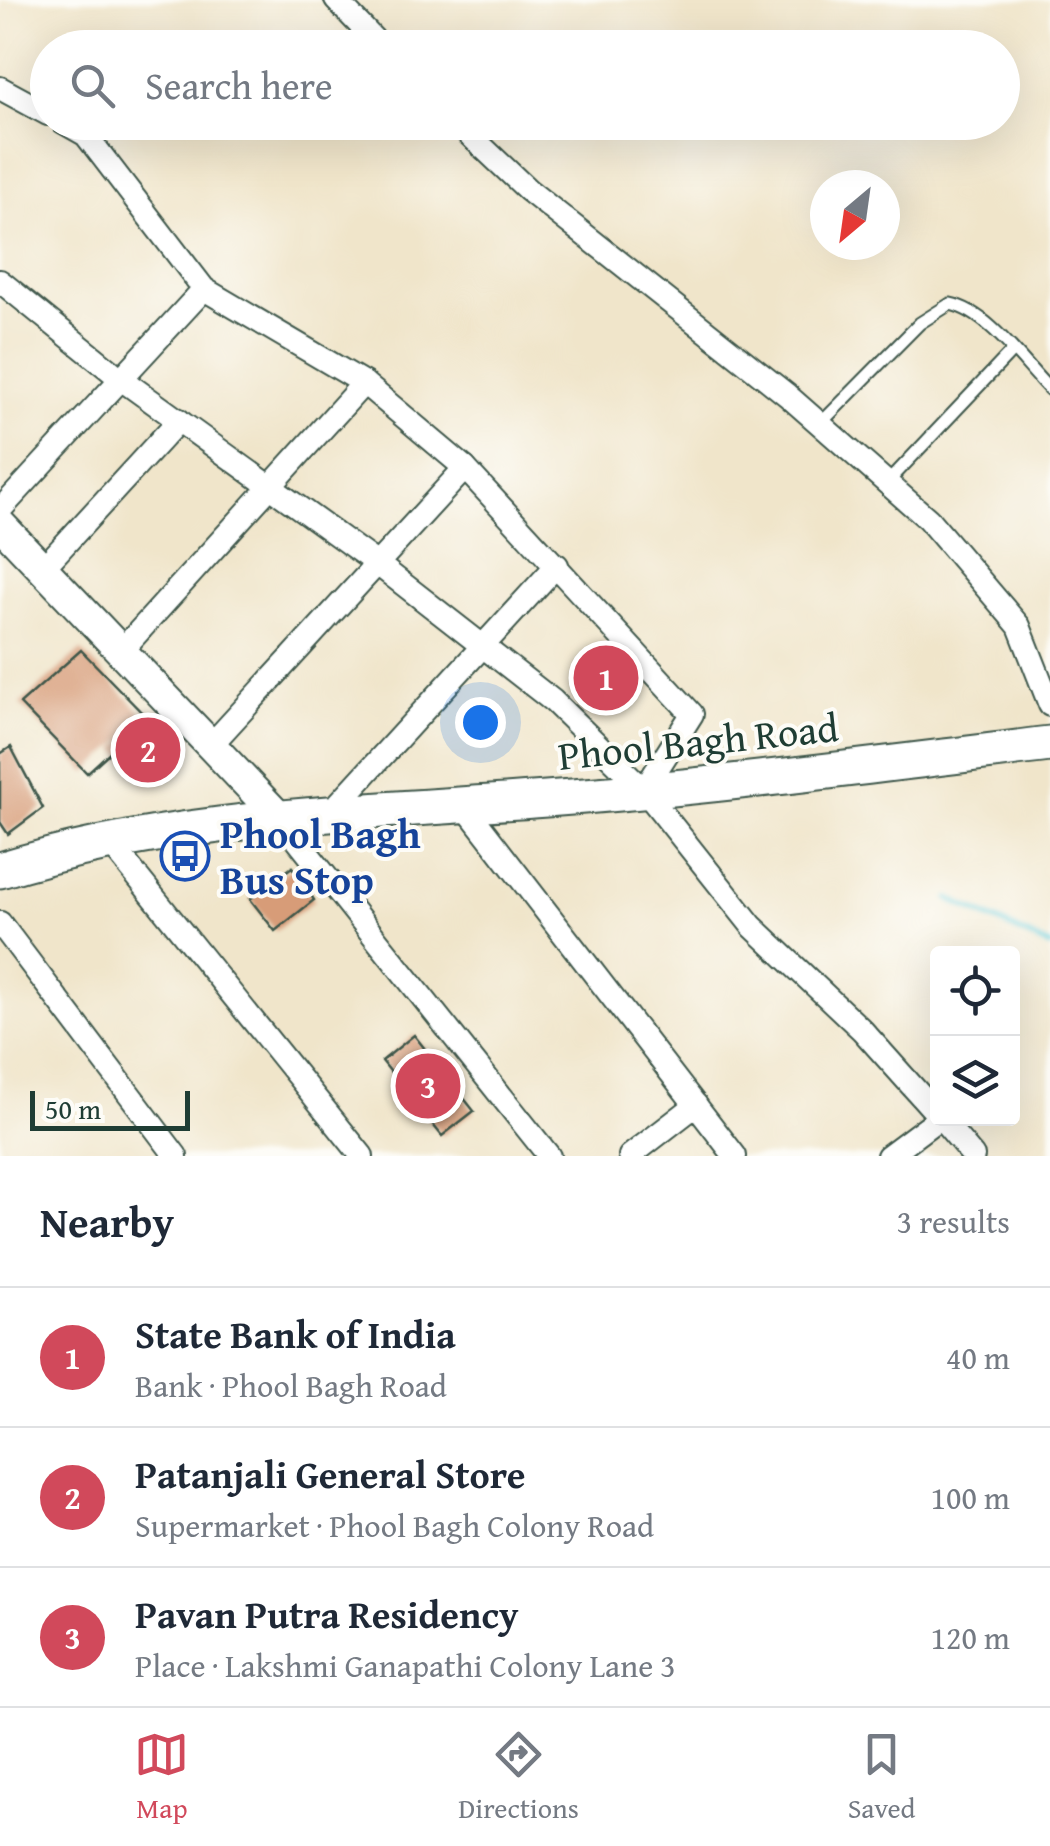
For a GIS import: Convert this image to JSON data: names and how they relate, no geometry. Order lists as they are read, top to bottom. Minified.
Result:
{"streets":{"main road":["Phool Bagh Road"]},"places":{"bus stop":["Phool Bagh Bus Stop"]},"scale_bar":"50 m","north":"bottom left","page":{"search":"Search here","pins":["1","2","3"],"scale":"50 m","heading":["Nearby","3 results"],"list":[{"mark":"1","name":"State Bank of India","note":"Bank · Phool Bagh Road","value":"40 m"},{"mark":"2","name":"Patanjali General Store","note":"Supermarket · Phool Bagh Colony Road","value":"100 m"},{"mark":"3","name":"Pavan Putra Residency","note":"Place · Lakshmi Ganapathi Colony Lane 3","value":"120 m"}],"nav":["Map","Directions","Saved"]}}
